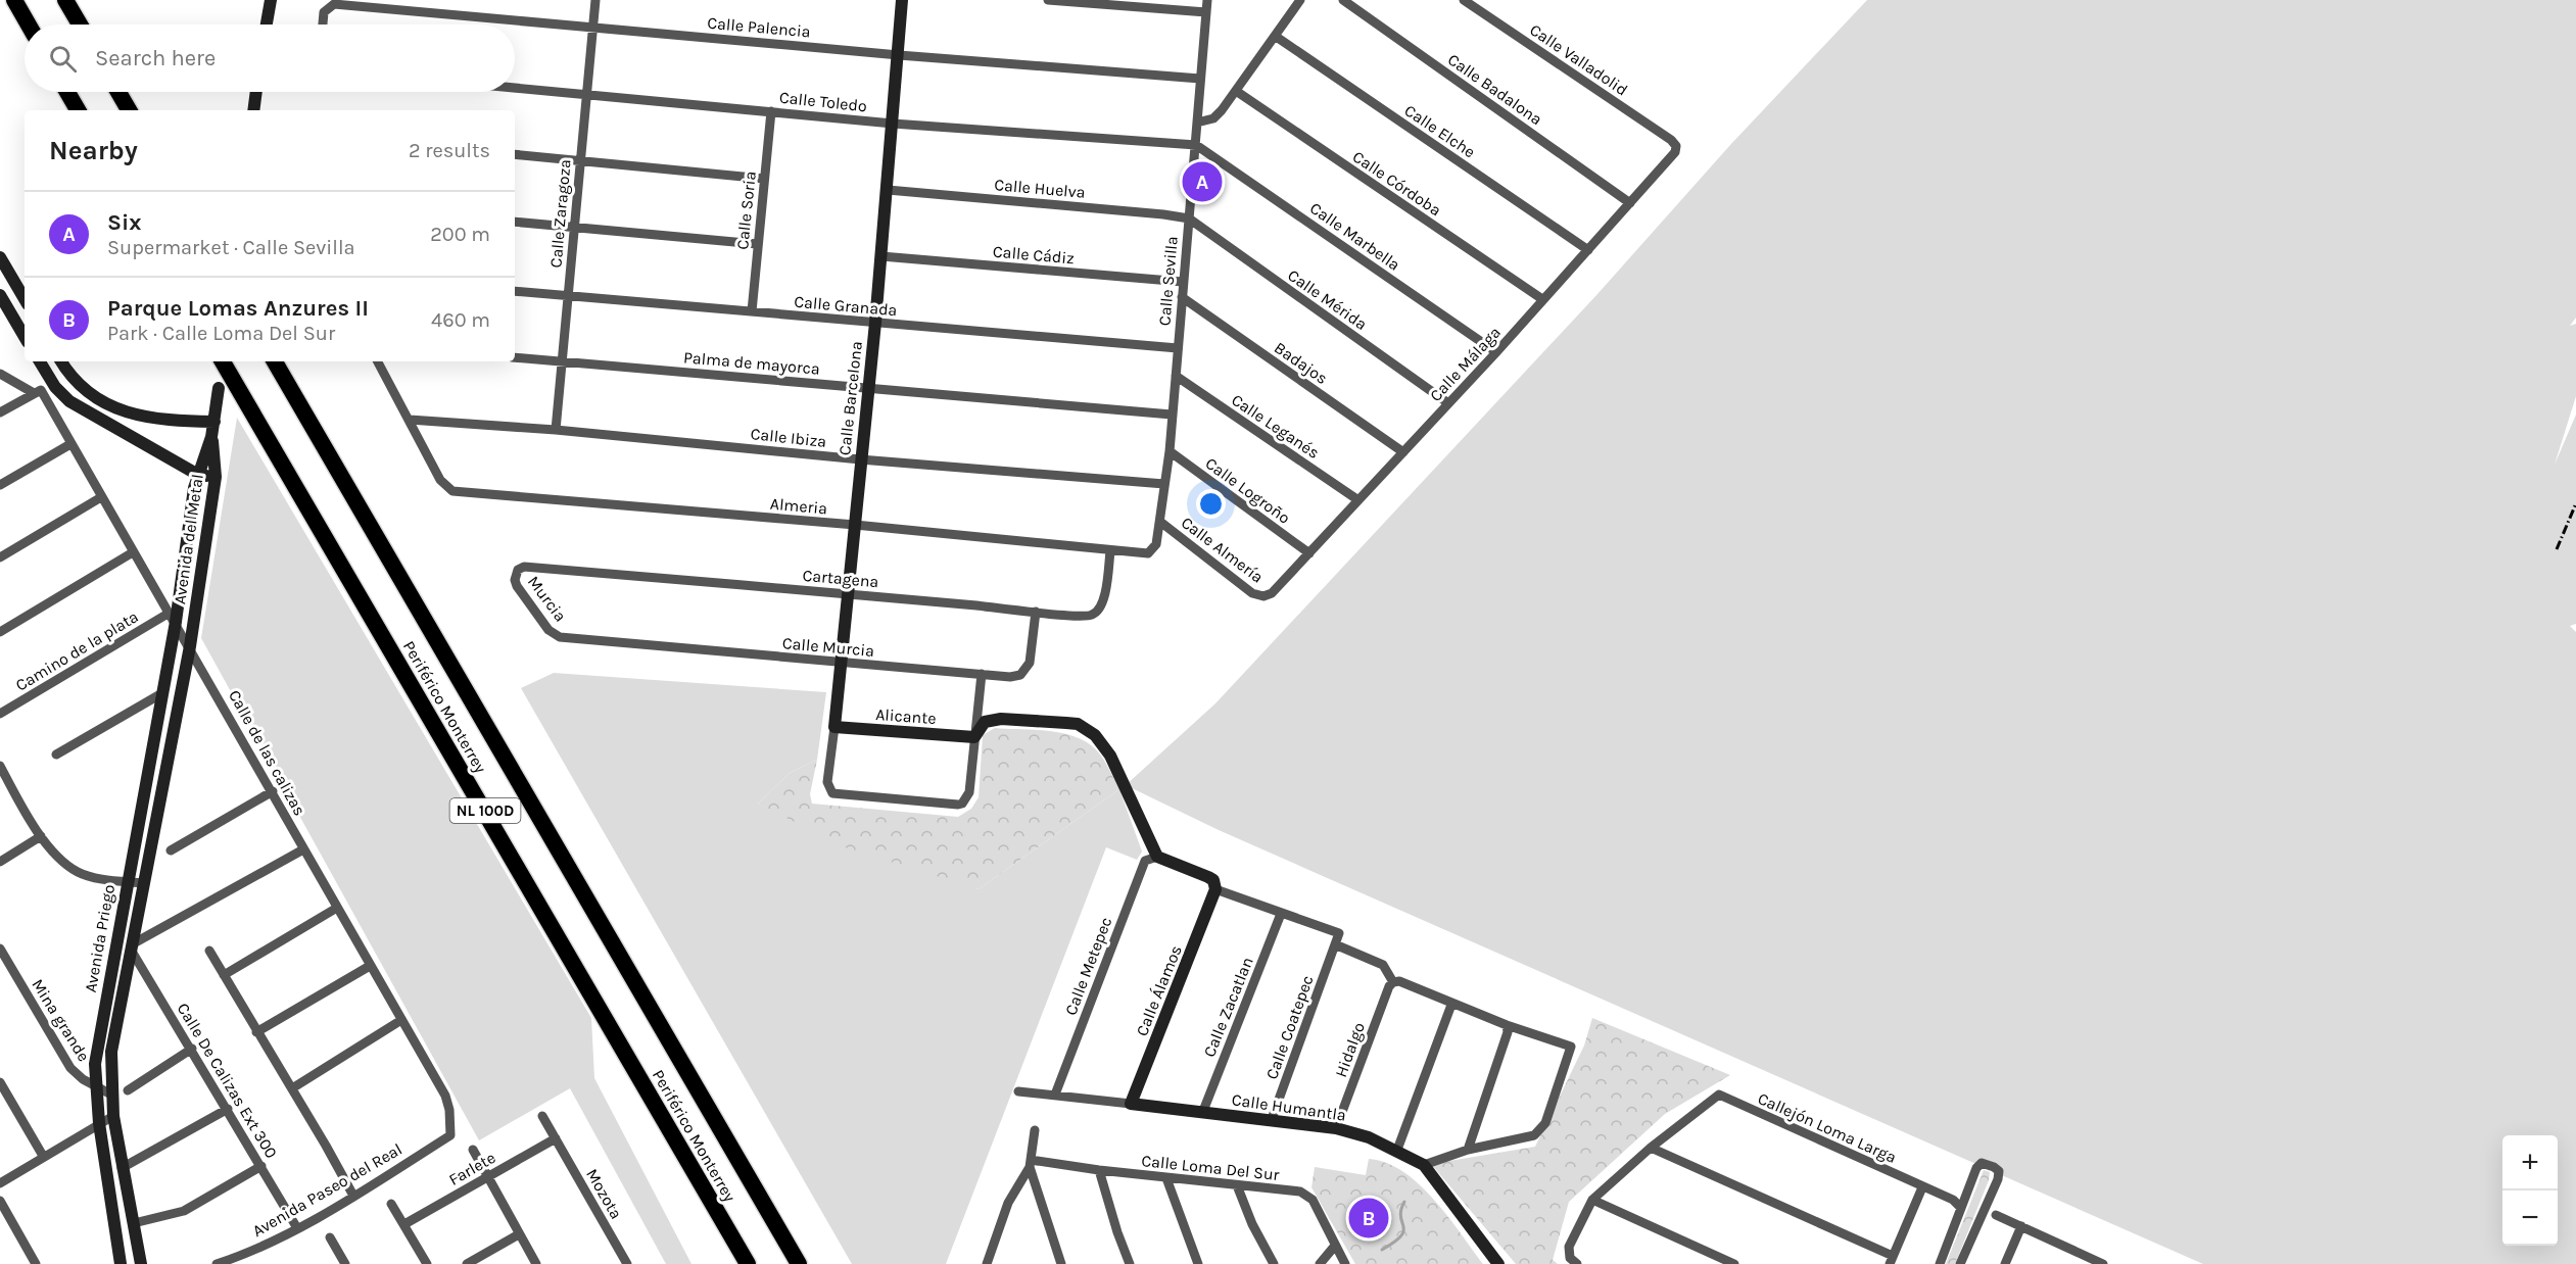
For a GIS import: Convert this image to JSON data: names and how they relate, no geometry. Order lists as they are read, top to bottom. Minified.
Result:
{"streets":{"highway":["Periférico Monterrey","NL 100D"],"street":["Calle Palencia","Calle Valladolid","Calle Badalona","Calle Toledo","Calle Elche","Calle Córdoba","Calle Huelva","Calle Soria","Calle Zaragoza","Calle Marbella","Calle Cádiz","Calle Sevilla","Calle Mérida","Calle Granada","Palma de mayorca","Badajos","Calle Málaga","Calle Barcelona","Calle Leganés","Calle Ibiza","Calle Logroño","Almeria","Avenida del Metal","Calle Almería","Cartagena","Murcia","Calle Murcia","Camino de la plata","Alicante","Calle de las calizas","Avenida Priego","Calle Metepec","Calle Álamos","Calle Zacatlan","Mina grande","Calle Coatepec","Hidalgo","Calle De Calizas Ext 300","Calle Humantla","Callejón Loma Larga","Calle Loma Del Sur","Farlete","Avenida Paseo del Real","Mozota"]},"crossings":[["Calle Palencia","Calle Zaragoza"],["Calle Palencia","Calle Sevilla"],["Calle Palencia","Calle Barcelona"],["Calle Valladolid","Calle Málaga"],["Calle Badalona","Calle Málaga"],["Calle Toledo","Calle Soria"],["Calle Toledo","Calle Zaragoza"],["Calle Toledo","Calle Marbella"],["Calle Toledo","Calle Sevilla"],["Calle Toledo","Calle Barcelona"],["Calle Elche","Calle Málaga"],["Calle Córdoba","Calle Málaga"],["Calle Huelva","Calle Sevilla"],["Calle Huelva","Calle Mérida"],["Calle Huelva","Calle Barcelona"],["Calle Soria","Calle Granada"],["Calle Zaragoza","Calle Granada"],["Calle Zaragoza","Palma de mayorca"],["Calle Zaragoza","Calle Ibiza"],["Calle Marbella","Calle Sevilla"],["Calle Marbella","Calle Málaga"],["Calle Cádiz","Calle Sevilla"],["Calle Cádiz","Calle Barcelona"],["Calle Sevilla","Calle Mérida"],["Calle Sevilla","Calle Granada"],["Calle Sevilla","Palma de mayorca"],["Calle Sevilla","Badajos"],["Calle Sevilla","Calle Leganés"],["Calle Sevilla","Calle Ibiza"],["Calle Sevilla","Calle Logroño"],["Calle Sevilla","Almeria"],["Calle Sevilla","Calle Almería"],["Calle Mérida","Calle Málaga"],["Calle Granada","Calle Barcelona"],["Palma de mayorca","Calle Barcelona"],["Badajos","Calle Málaga"],["Calle Málaga","Calle Leganés"],["Calle Málaga","Calle Logroño"],["Calle Málaga","Calle Almería"],["Calle Barcelona","Calle Ibiza"],["Calle Barcelona","Almeria"],["Calle Barcelona","Cartagena"],["Calle Barcelona","Calle Murcia"],["Calle Barcelona","Alicante"],["Calle Ibiza","Almeria"],["Almeria","Cartagena"],["Avenida del Metal","Camino de la plata"],["Avenida del Metal","Calle de las calizas"],["Avenida del Metal","Avenida Priego"],["Cartagena","Murcia"],["Cartagena","Calle Murcia"],["Murcia","Calle Murcia"],["Camino de la plata","Calle de las calizas"],["Camino de la plata","Avenida Priego"],["Calle de las calizas","Avenida Priego"],["Calle de las calizas","Avenida Paseo del Real"],["Avenida Priego","Mina grande"],["Avenida Priego","Calle De Calizas Ext 300"],["Calle Metepec","Calle Humantla"],["Calle Álamos","Calle Humantla"],["Calle Zacatlan","Calle Humantla"],["Calle Coatepec","Calle Humantla"],["Hidalgo","Calle Humantla"],["Calle De Calizas Ext 300","Avenida Paseo del Real"],["Farlete","Mozota"]],"page":{"search":"Search here","heading":["Nearby","2 results"],"pins":["A","B"],"list":[{"mark":"A","name":"Six","note":"Supermarket · Calle Sevilla","value":"200 m"},{"mark":"B","name":"Parque Lomas Anzures II","note":"Park · Calle Loma Del Sur","value":"460 m"}],"map_buttons":["+","−"]}}
